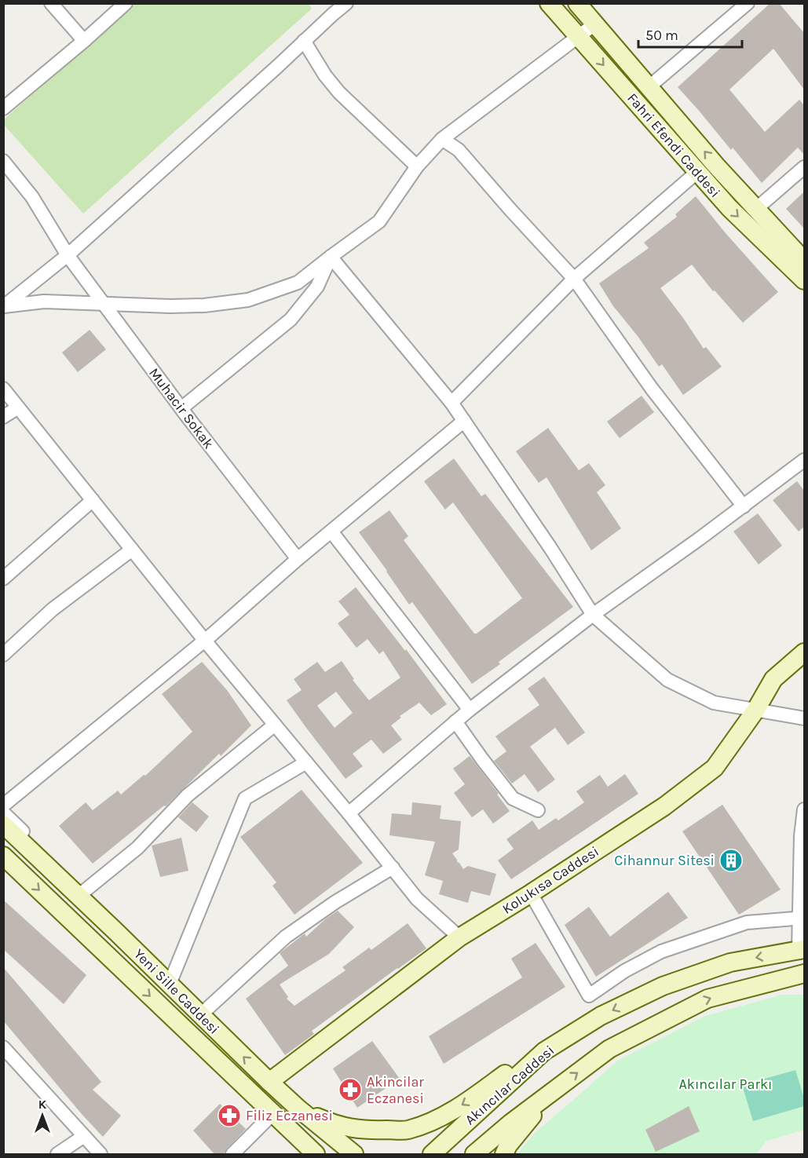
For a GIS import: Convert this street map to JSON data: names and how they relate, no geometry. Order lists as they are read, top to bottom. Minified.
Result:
{"streets":{"main road":["Fahri Efendi Caddesi","Kolukısa Caddesi","Yeni Sille Caddesi","Akıncılar Caddesi"],"street":["Muhacir Sokak"]},"crossings":[["Kolukısa Caddesi","Yeni Sille Caddesi"]],"parks":["Akıncılar Parkı"],"places":{"building":["Cihannur Sitesi"],"pharmacy":["Akincilar Eczanesi","Filiz Eczanesi"]},"scale_bar":"50 m","north":"top"}
